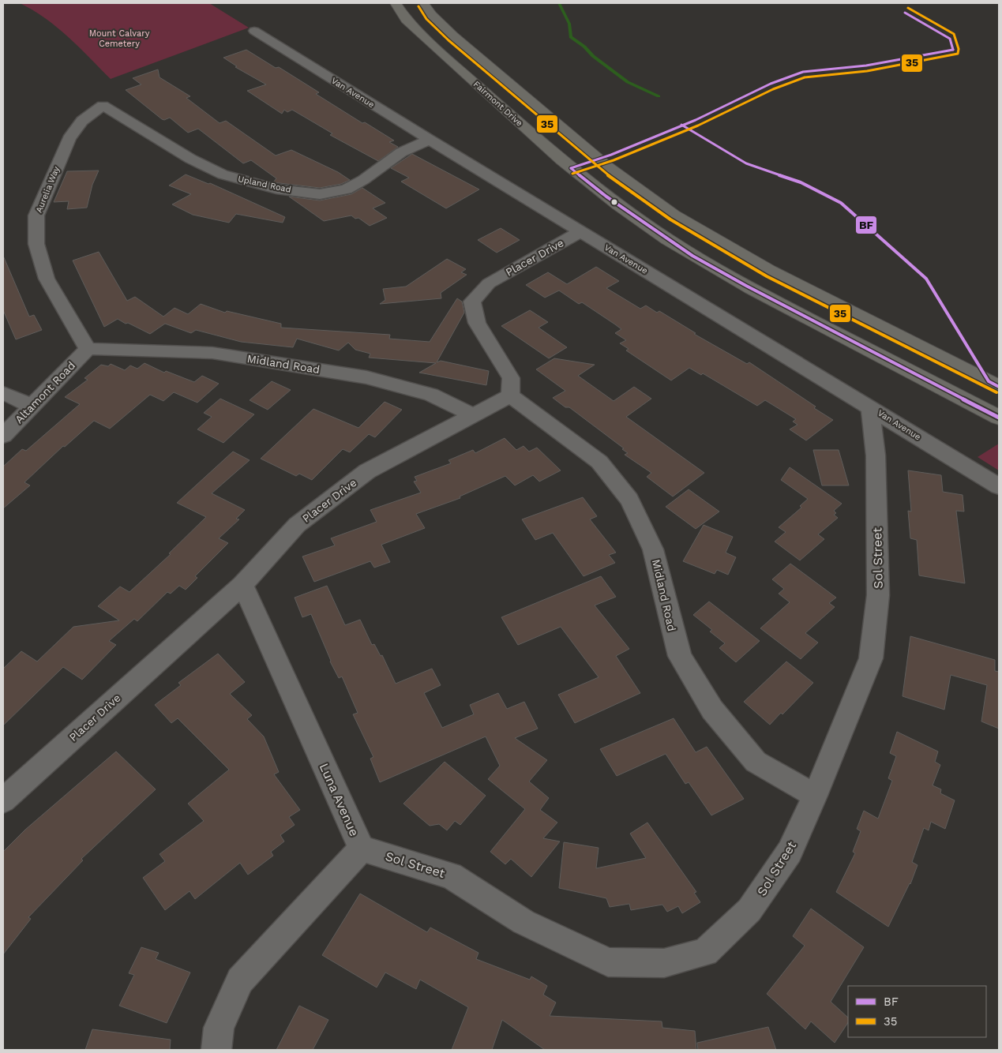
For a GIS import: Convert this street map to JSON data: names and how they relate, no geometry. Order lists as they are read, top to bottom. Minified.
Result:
{"streets":{"main road":["Fairmont Drive"],"street":["Van Avenue","Upland Road","Aurelia Way","Placer Drive","Midland Road","Altamont Road","Sol Street","Luna Avenue"]},"crossings":[["Van Avenue","Upland Road"],["Van Avenue","Placer Drive"],["Van Avenue","Sol Street"],["Upland Road","Aurelia Way"],["Aurelia Way","Midland Road"],["Aurelia Way","Altamont Road"],["Placer Drive","Midland Road"],["Placer Drive","Luna Avenue"],["Midland Road","Altamont Road"],["Midland Road","Sol Street"],["Sol Street","Luna Avenue"]],"parks":["Mount Calvary Cemetery"],"lines":["transit line 35","transit line BF"],"legend":["BF","35"]}
